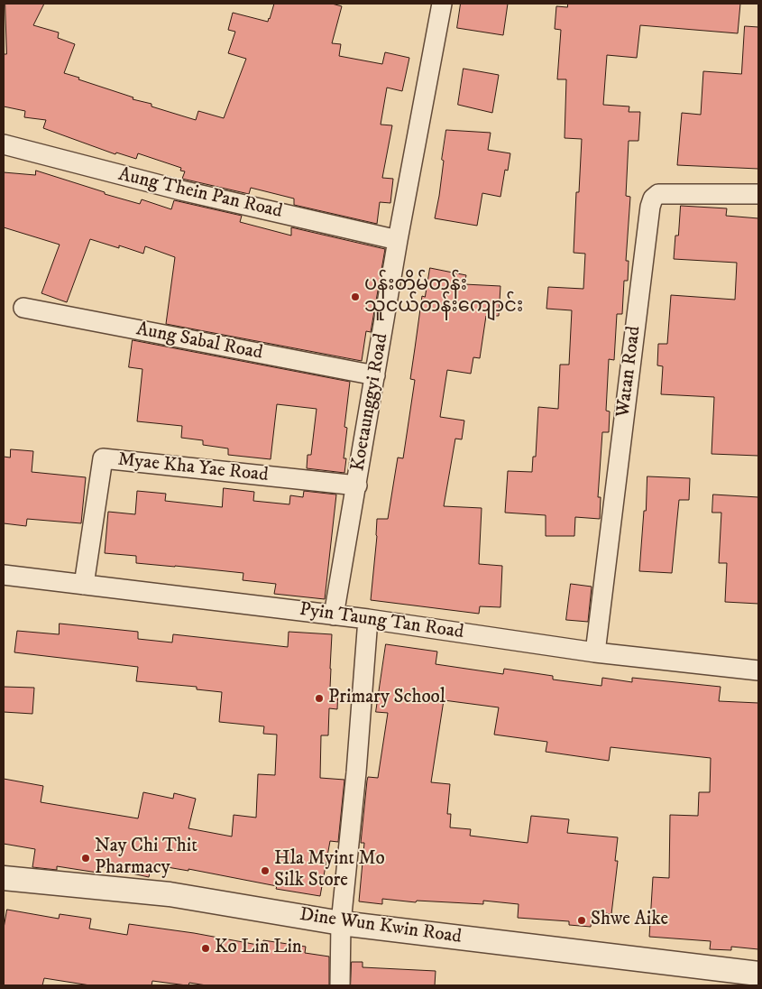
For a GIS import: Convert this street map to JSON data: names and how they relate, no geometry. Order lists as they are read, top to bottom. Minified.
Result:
{"streets":{"street":["Aung Thein Pan Road","Aung Sabal Road","Watan Road","Koetaunggyi Road","Myae Kha Yae Road","Pyin Taung Tan Road","Dine Wun Kwin Road"]},"crossings":[["Aung Thein Pan Road","Koetaunggyi Road"],["Aung Sabal Road","Koetaunggyi Road"],["Watan Road","Pyin Taung Tan Road"],["Koetaunggyi Road","Myae Kha Yae Road"],["Koetaunggyi Road","Pyin Taung Tan Road"],["Myae Kha Yae Road","Pyin Taung Tan Road"]],"places":["ပန်းတိမ်တန်း သူငယ်တန်းကျောင်း","Primary School","Nay Chi Thit Pharmacy","Hla Myint Mo Silk Store","Shwe Aike","Ko Lin Lin"]}
